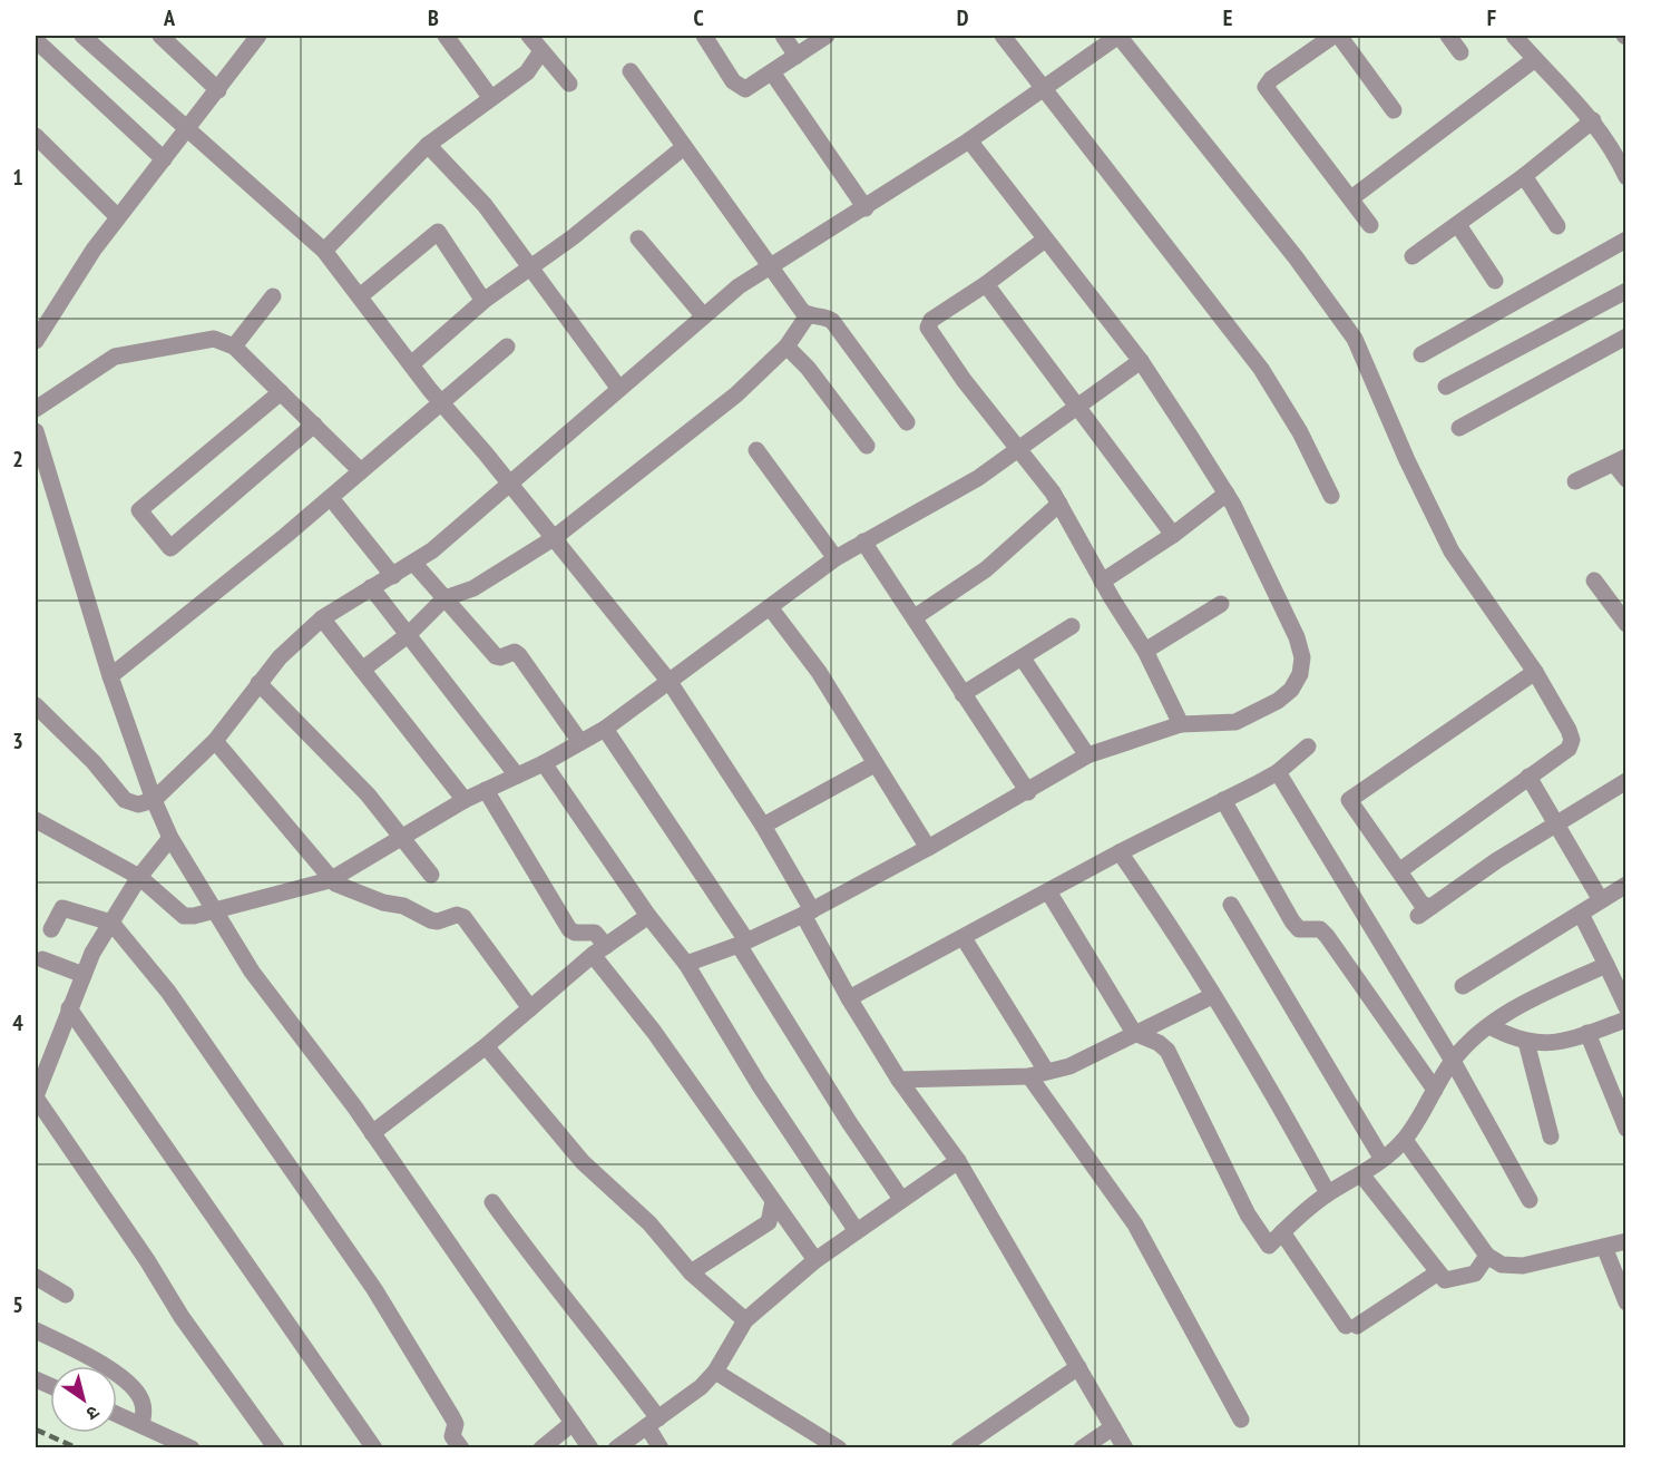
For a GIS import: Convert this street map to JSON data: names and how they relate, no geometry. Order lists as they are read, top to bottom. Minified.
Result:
{"north":"bottom right","grid":{"columns":["A","B","C","D","E","F"],"rows":["1","2","3","4","5"]}}
